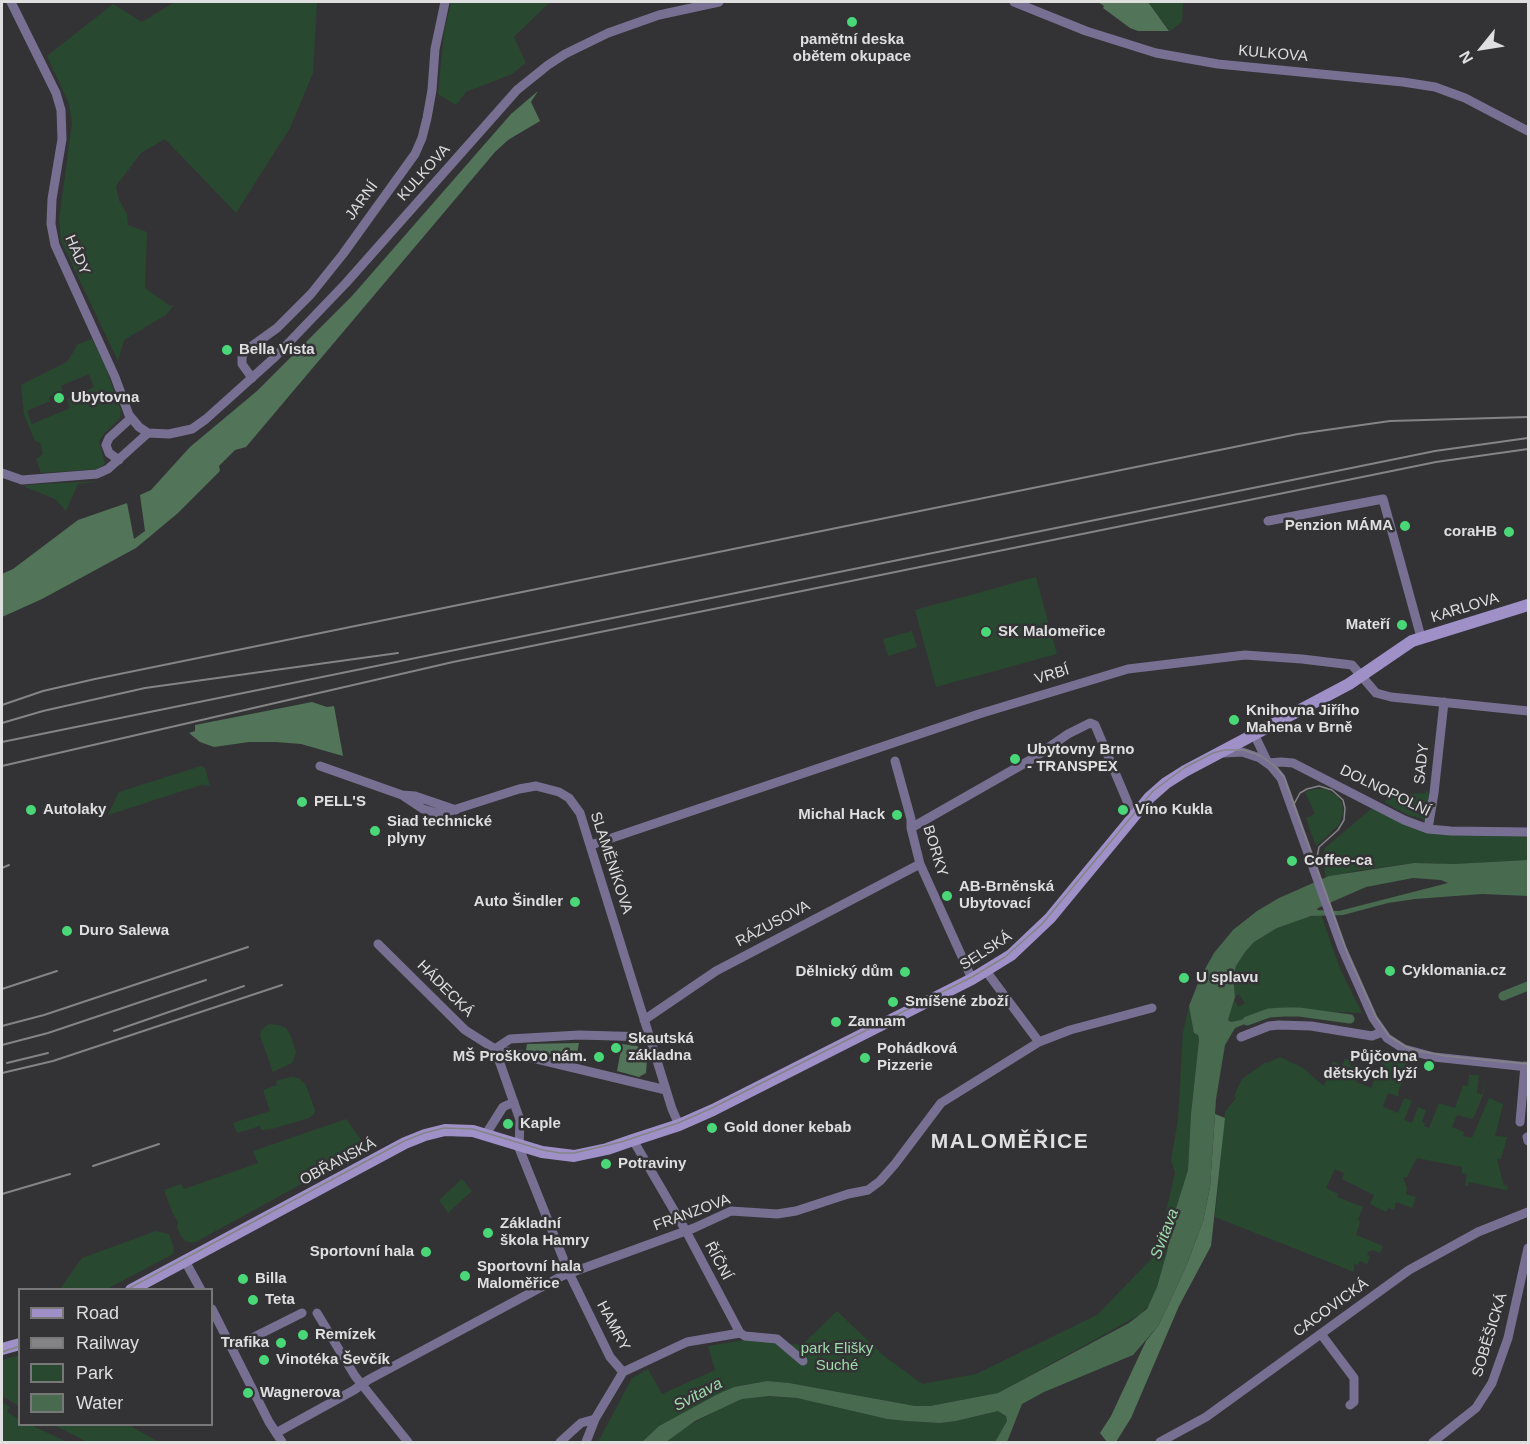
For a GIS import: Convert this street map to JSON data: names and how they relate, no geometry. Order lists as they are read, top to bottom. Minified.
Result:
{"streets":{"main road":["KARLOVA","SELSKÁ","OBŘANSKÁ"],"street":["KULKOVA","JARNÍ","HÁDY","VRBÍ","SADY","DOLNOPOLNÍ","BORKY","SLAMĚNÍKOVA","RÁZUSOVA","HÁDECKÁ","FRANZOVA","ŘÍČNÍ","CACOVICKÁ","HAMRY","SOBĚŠICKÁ"]},"crossings":[["KULKOVA","JARNÍ"],["KULKOVA","HÁDY"],["KARLOVA","SELSKÁ"],["VRBÍ","SADY"],["VRBÍ","SLAMĚNÍKOVA"],["VRBÍ","SELSKÁ"],["SADY","DOLNOPOLNÍ"],["DOLNOPOLNÍ","SELSKÁ"],["BORKY","RÁZUSOVA"],["BORKY","SELSKÁ"],["SLAMĚNÍKOVA","RÁZUSOVA"],["SLAMĚNÍKOVA","SELSKÁ"],["SLAMĚNÍKOVA","HÁDECKÁ"],["SELSKÁ","OBŘANSKÁ"],["SELSKÁ","ŘÍČNÍ"],["OBŘANSKÁ","HAMRY"],["FRANZOVA","ŘÍČNÍ"],["FRANZOVA","HAMRY"],["ŘÍČNÍ","HAMRY"]],"districts":["MALOMĚŘICE"],"water":["Svitava"],"parks":["park Elišky Suché"],"places":["pamětní deska obětem okupace","Bella Vista","Ubytovna","Penzion MÁMA","coraHB","Mateří","SK Malomeřice","Knihovna Jiřího Mahena v Brně","Ubytovny Brno - TRANSPEX","PELL'S","Autolaky","Víno Kukla","Michal Hack","Siad technické plyny","Coffee-ca","AB-Brněnská Ubytovací","Auto Šindler","Duro Salewa","Cyklomania.cz","Dělnický dům","U splavu","Smíšené zboží","Zannam","Skautská základna","MŠ Proškovo nám.","Pohádková Pizzerie","Půjčovna dětských lyží","Kaple","Gold doner kebab","Potraviny","Základní škola Hamry","Sportovní hala","Sportovní hala Maloměřice","Billa","Teta","Remízek","Trafika","Vinotéka Ševčík","Wagnerova"],"legend":["Road","Railway","Park","Water"],"north":"bottom left"}
